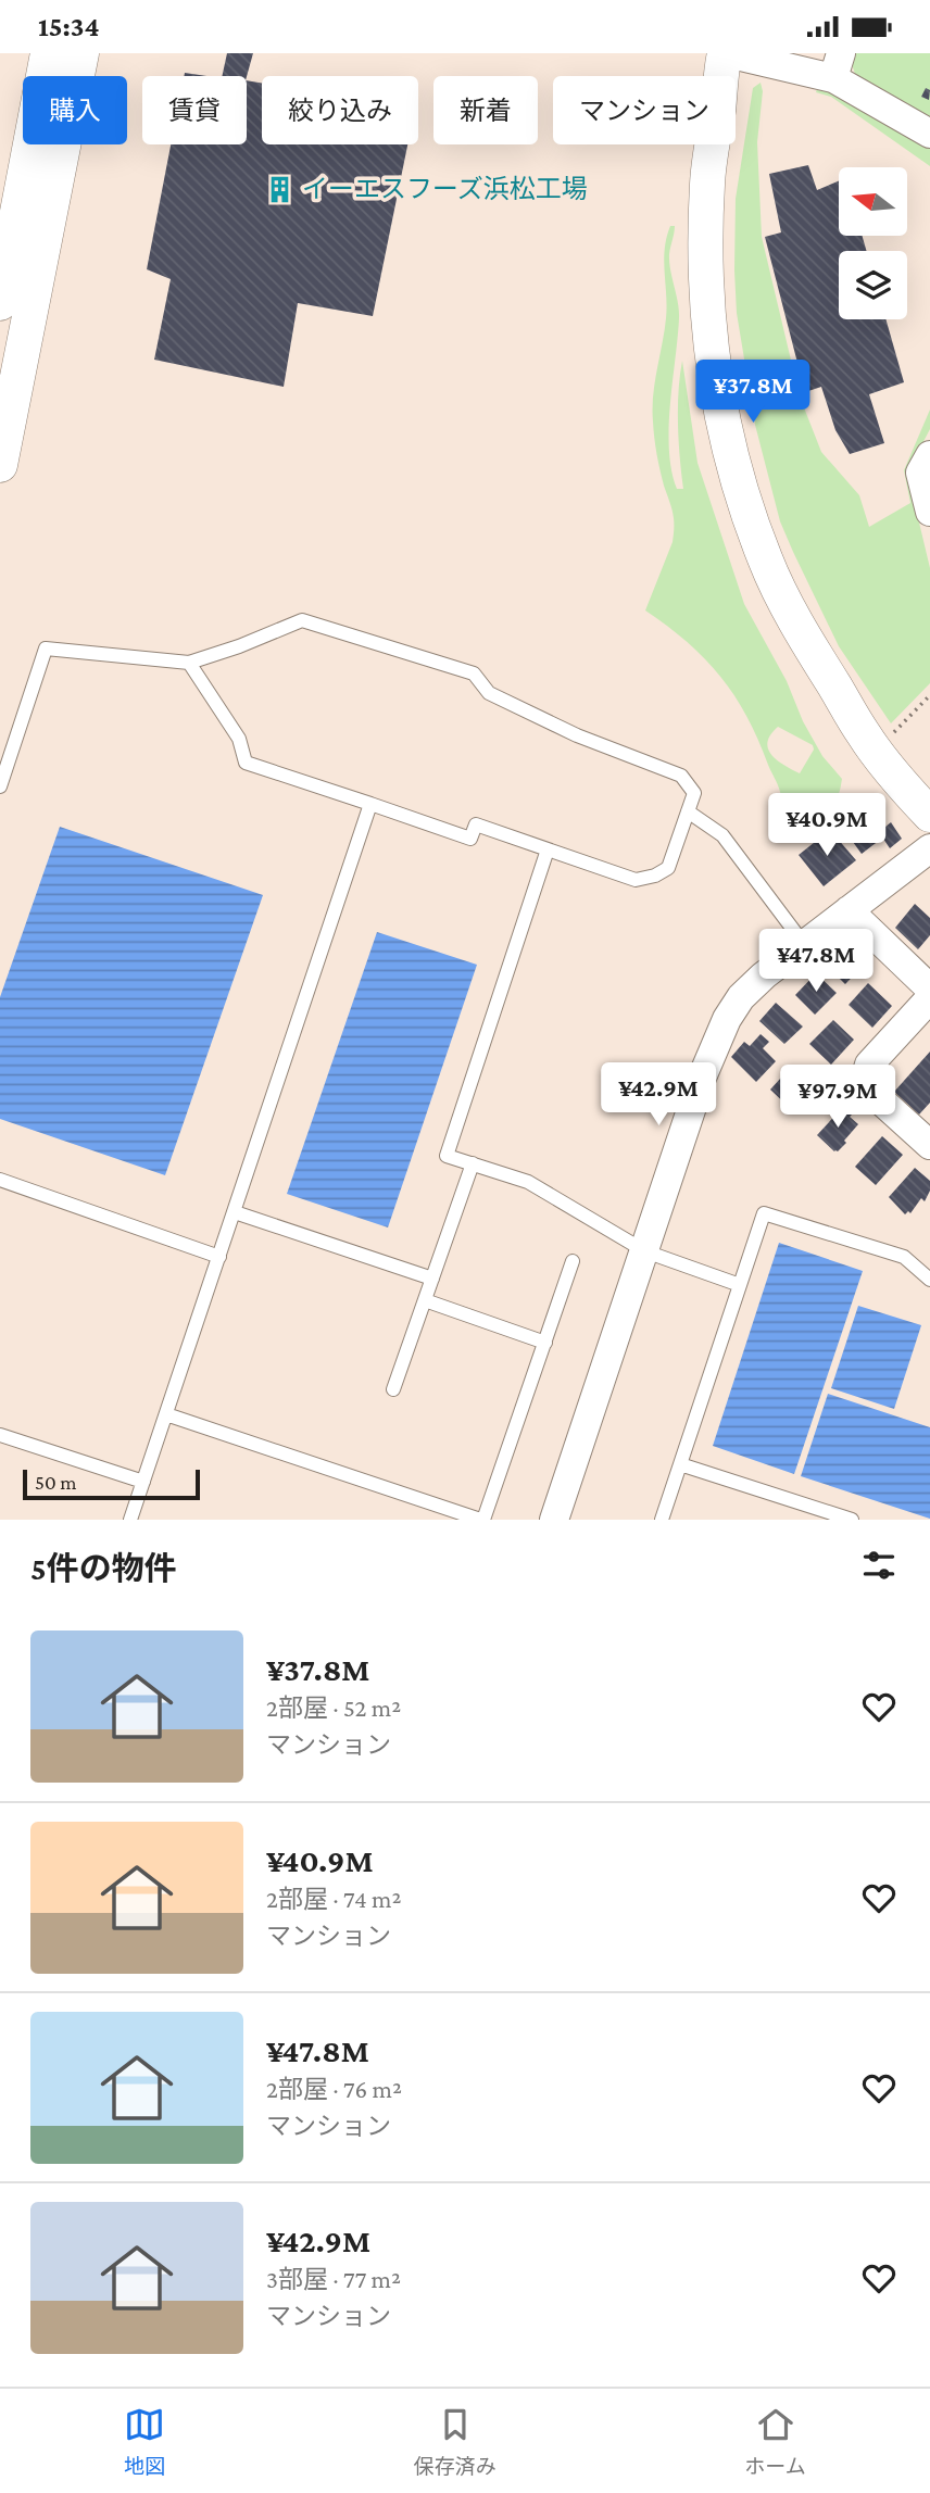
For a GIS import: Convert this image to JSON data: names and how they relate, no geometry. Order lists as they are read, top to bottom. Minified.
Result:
{"places":{"building":["イーエスフーズ浜松工場"]},"scale_bar":"50 m","north":"left","page":{"status":"15:34","chip":["購入","賃貸","絞り込み","新着","マンション"],"price":["¥37.8M","¥40.9M","¥47.8M","¥42.9M","¥97.9M"],"scale":"50 m","heading":"5件の物件","list":[{"name":"¥37.8M","note":"2部屋 · 52 m² · マンション"},{"name":"¥40.9M","note":"2部屋 · 74 m² · マンション"},{"name":"¥47.8M","note":"2部屋 · 76 m² · マンション"},{"name":"¥42.9M","note":"3部屋 · 77 m² · マンション"}],"tabs":["地図","保存済み","ホーム"]}}
